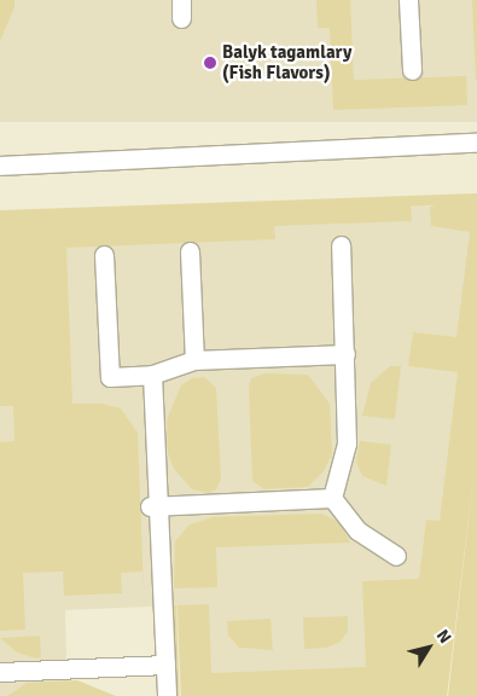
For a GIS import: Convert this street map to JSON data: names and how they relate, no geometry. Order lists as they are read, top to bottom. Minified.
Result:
{"places":["Balyk tagamlary (Fish Flavors)"],"north":"top right"}
